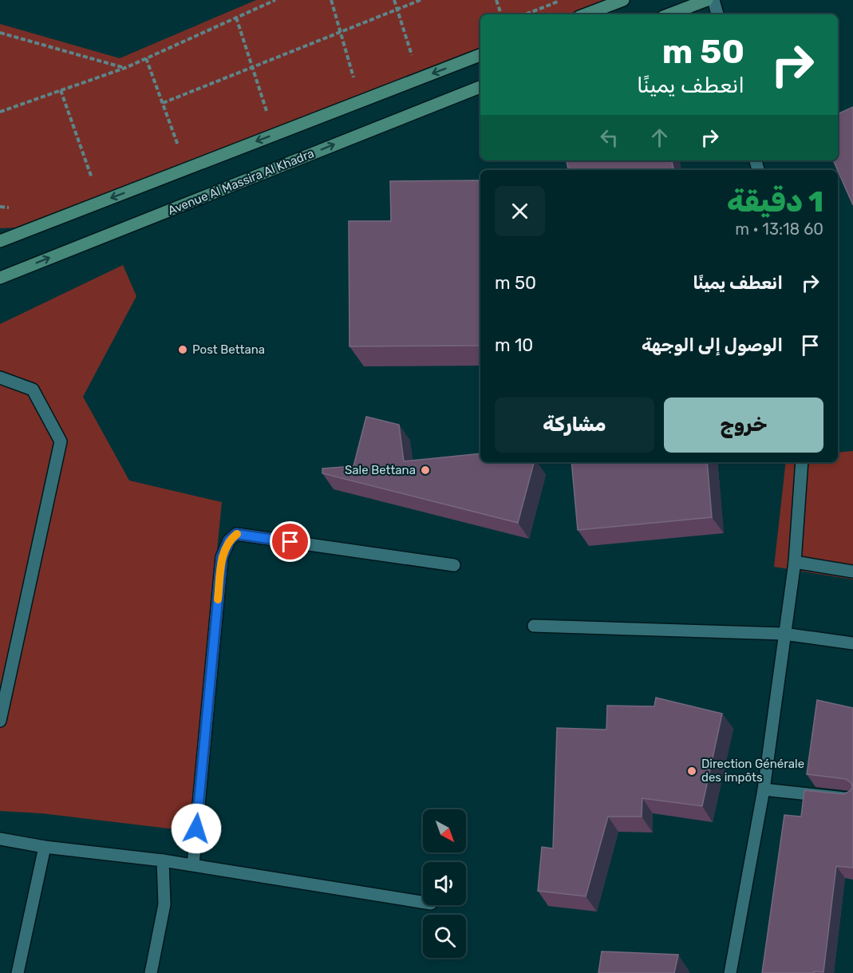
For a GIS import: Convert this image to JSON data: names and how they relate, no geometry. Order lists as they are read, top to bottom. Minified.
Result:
{"streets":{"main road":["Avenue Al Massira Al Khadra"]},"places":["Post Bettana","Sale Bettana","Direction Générale des impôts"],"north":"bottom right","page":{"turn":["50 m","انعطف يمينًا"],"heading":["1 دقيقة","60 m · 13:18"],"list":[{"name":"انعطف يمينًا","value":"50 m"},{"name":"الوصول إلى الوجهة","value":"10 m"}],"buttons":["خروج","مشاركة"]}}
